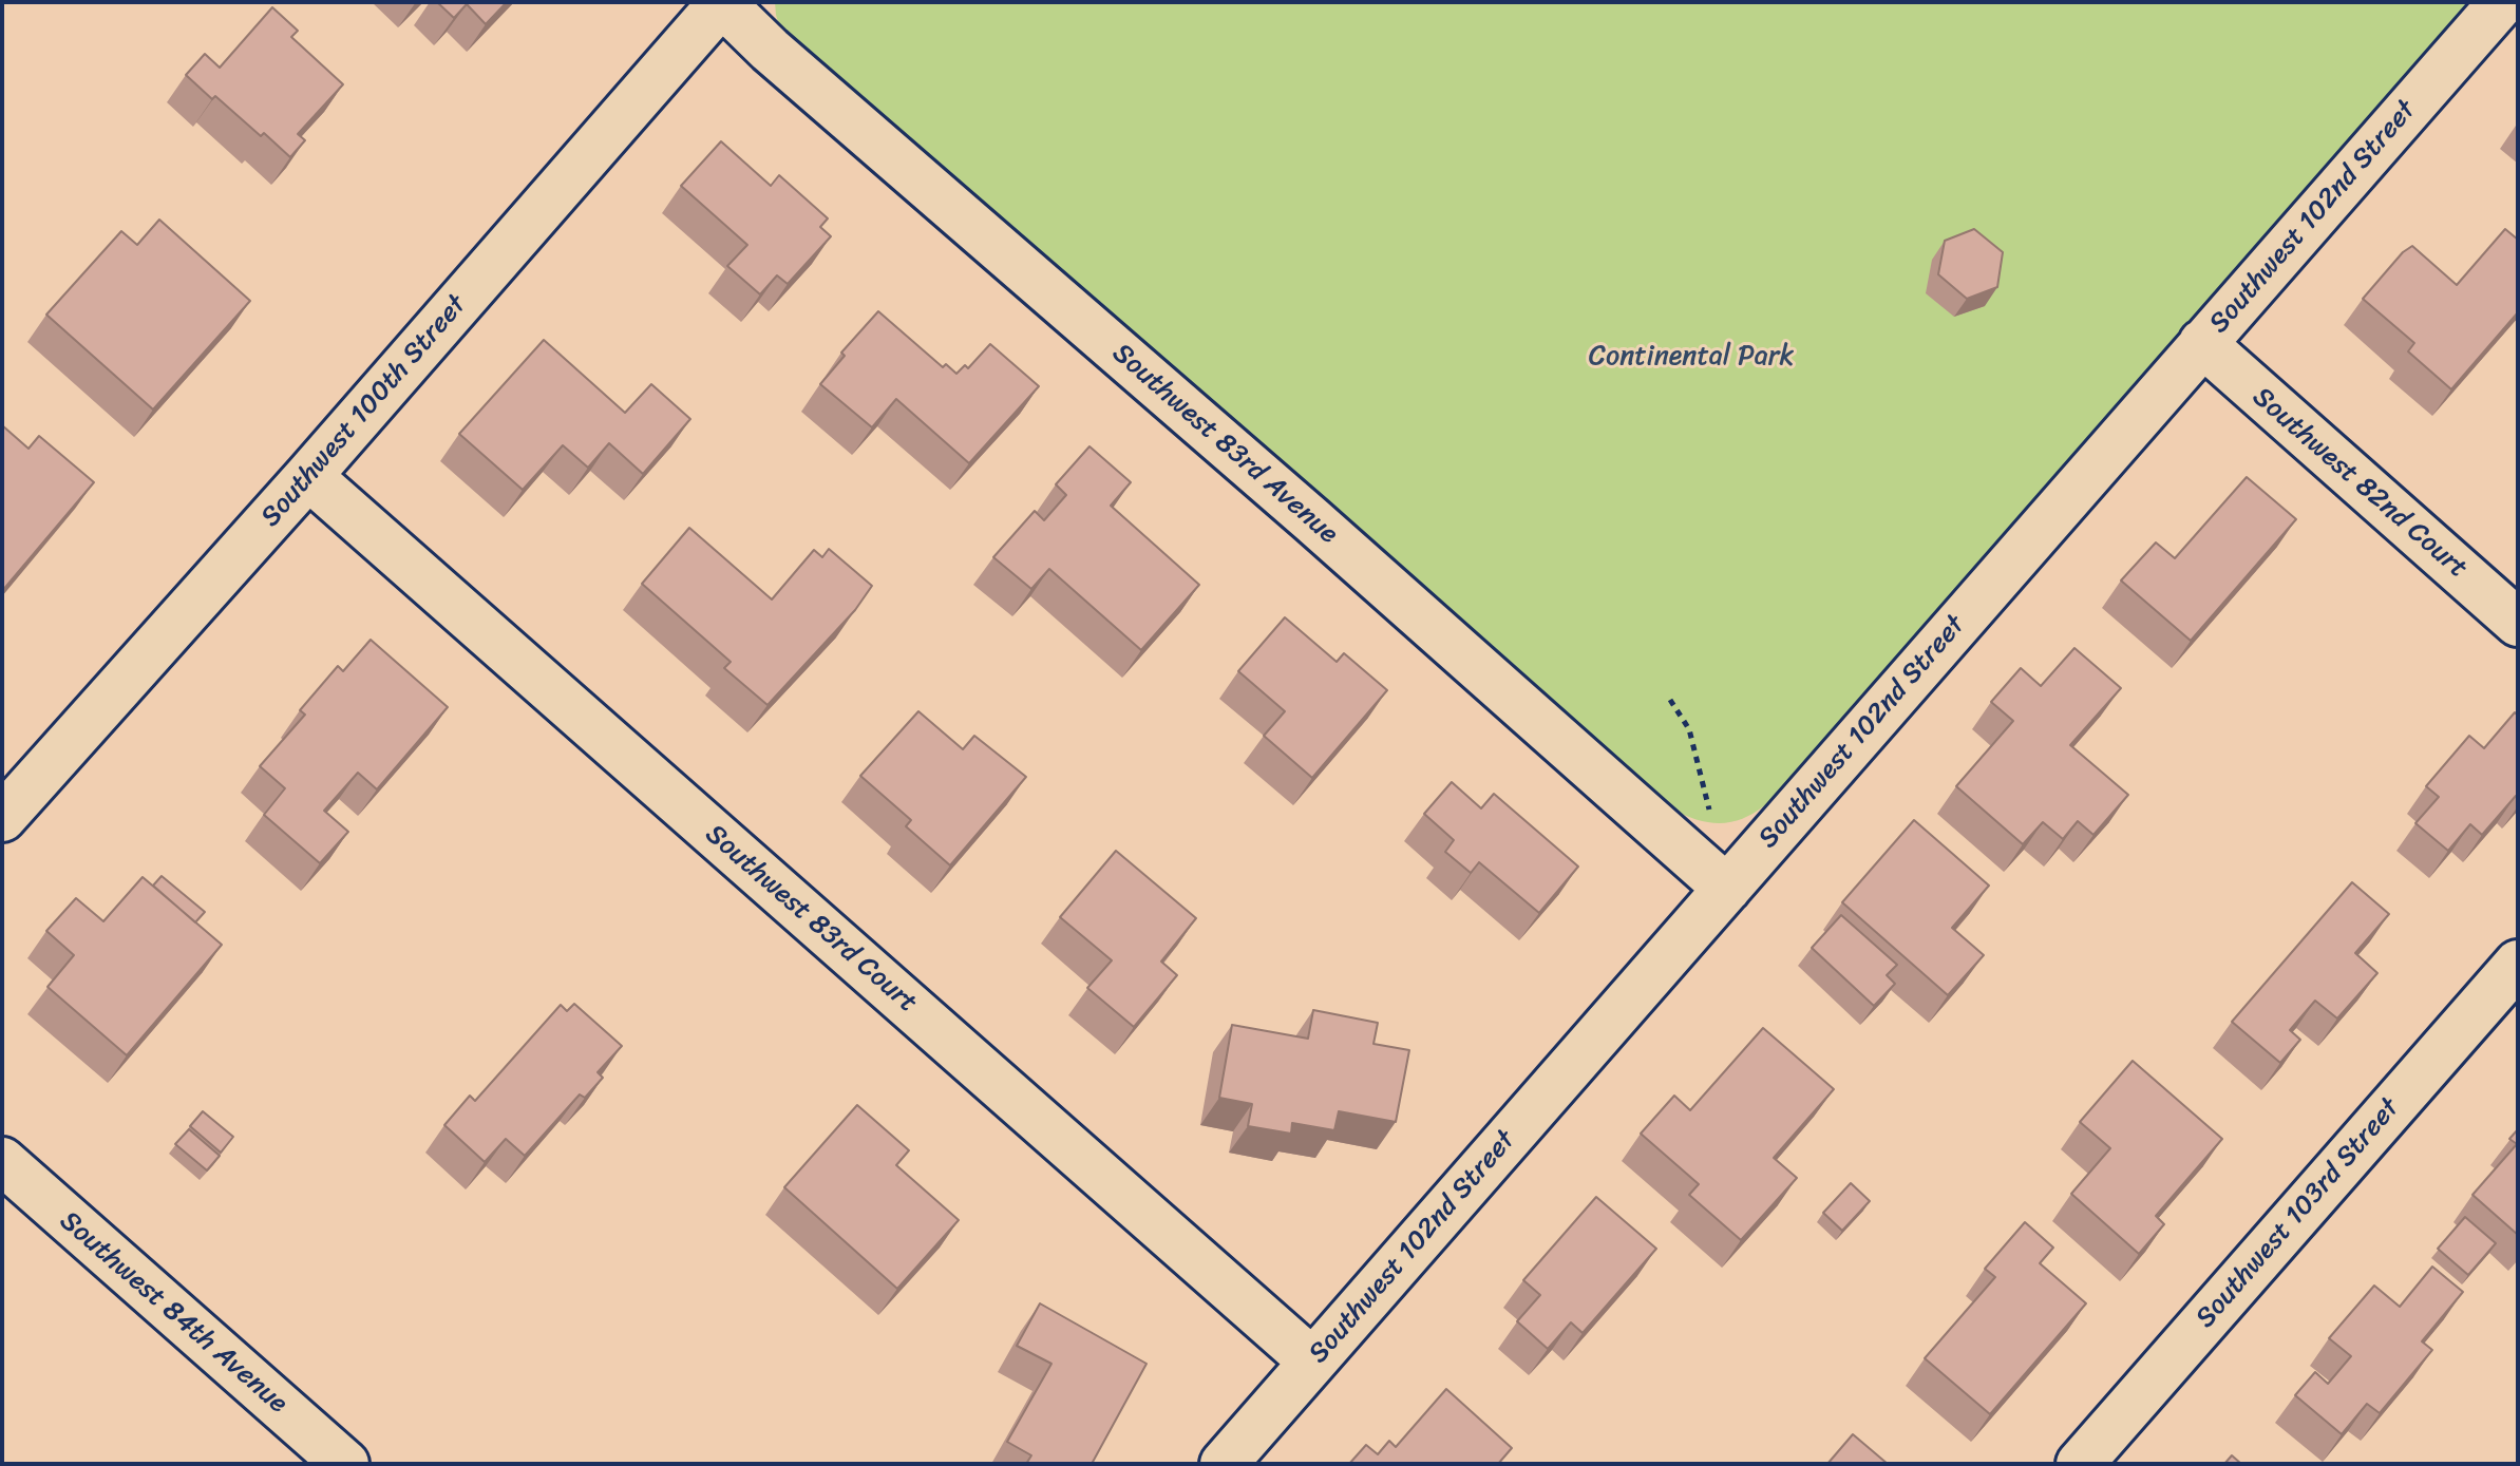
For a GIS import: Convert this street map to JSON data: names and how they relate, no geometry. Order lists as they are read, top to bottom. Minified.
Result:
{"streets":{"street":["Southwest 102nd Street","Southwest 100th Street","Southwest 83rd Avenue","Southwest 82nd Court","Southwest 83rd Court","Southwest 103rd Street","Southwest 84th Avenue"]},"crossings":[["Southwest 102nd Street","Southwest 83rd Avenue"],["Southwest 102nd Street","Southwest 82nd Court"],["Southwest 102nd Street","Southwest 83rd Court"],["Southwest 100th Street","Southwest 83rd Avenue"],["Southwest 100th Street","Southwest 83rd Court"]],"parks":["Continental Park"]}
